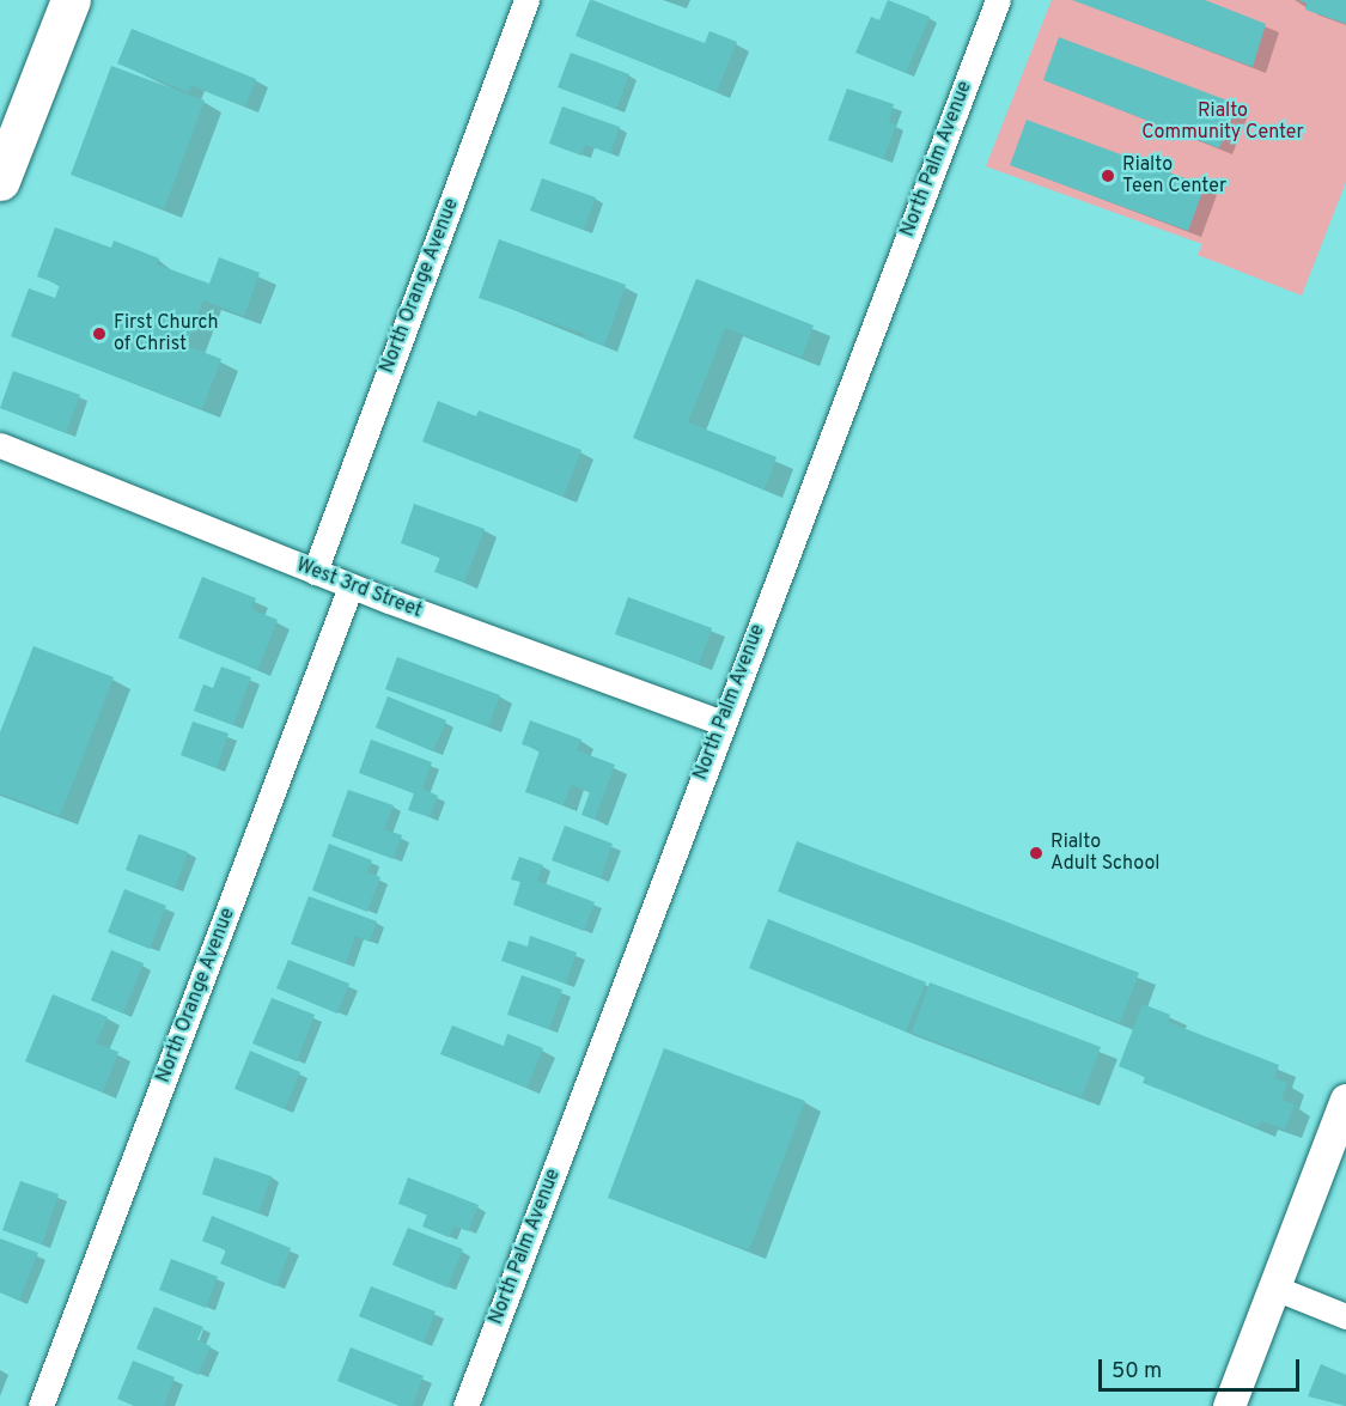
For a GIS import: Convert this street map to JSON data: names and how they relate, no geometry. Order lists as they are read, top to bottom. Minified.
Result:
{"streets":{"street":["North Palm Avenue","North Orange Avenue","West 3rd Street"]},"crossings":[["North Palm Avenue","West 3rd Street"],["North Orange Avenue","West 3rd Street"]],"parks":["Rialto Community Center"],"places":["Rialto Teen Center","First Church of Christ","Rialto Adult School"],"scale_bar":"50 m"}
